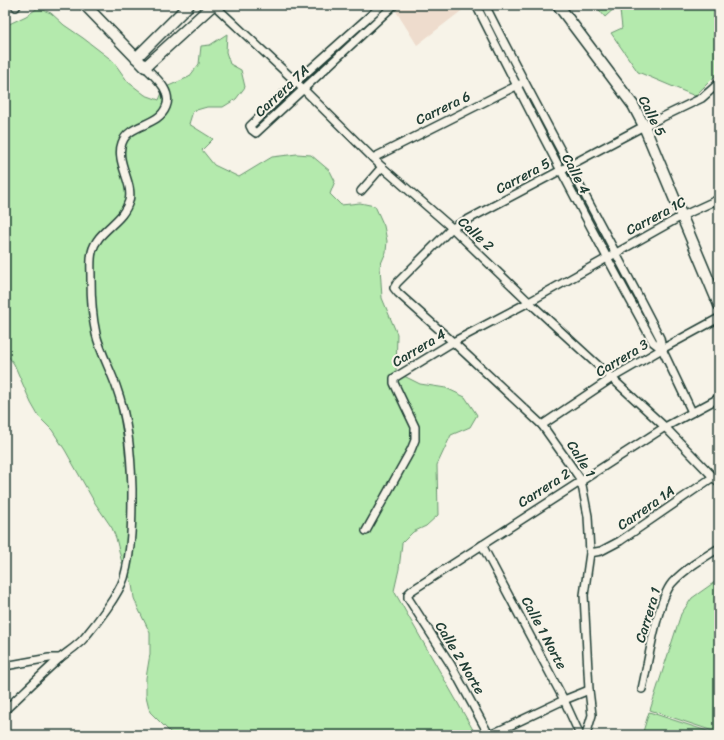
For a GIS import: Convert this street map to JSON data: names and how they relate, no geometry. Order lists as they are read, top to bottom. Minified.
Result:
{"streets":{"street":["Carrera 7A","Carrera 6","Calle 5","Calle 4","Carrera 5","Carrera 1C","Calle 2","Carrera 4","Carrera 3","Calle 1","Carrera 2","Carrera 1A","Carrera 1","Calle 1 Norte","Calle 2 Norte"]},"crossings":[["Carrera 7A","Calle 2"],["Carrera 6","Calle 4"],["Carrera 6","Calle 2"],["Calle 5","Carrera 5"],["Calle 5","Carrera 1C"],["Calle 4","Carrera 5"],["Calle 4","Carrera 1C"],["Calle 4","Carrera 4"],["Calle 4","Carrera 3"],["Calle 4","Carrera 2"],["Carrera 5","Calle 2"],["Carrera 5","Calle 1"],["Carrera 1C","Carrera 4"],["Calle 2","Carrera 4"],["Calle 2","Carrera 3"],["Calle 2","Carrera 2"],["Calle 2","Carrera 1A"],["Carrera 4","Calle 1"],["Carrera 3","Calle 1"],["Calle 1","Carrera 2"],["Calle 1","Carrera 1A"],["Carrera 2","Calle 1 Norte"],["Carrera 2","Calle 2 Norte"]]}
